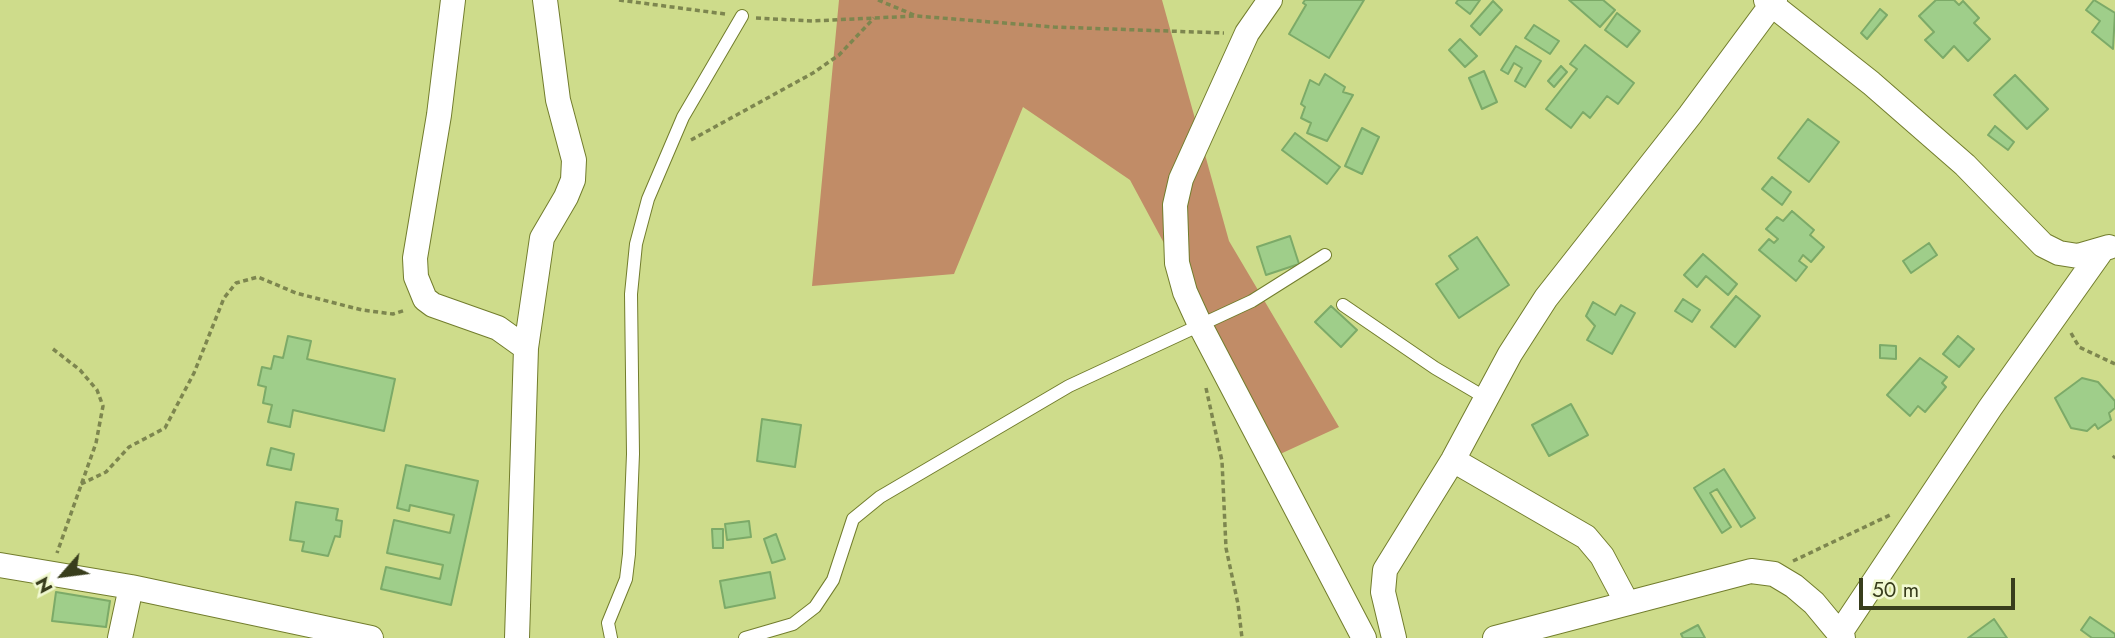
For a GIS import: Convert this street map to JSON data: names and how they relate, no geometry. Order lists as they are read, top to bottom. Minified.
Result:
{"scale_bar":"50 m","north":"bottom left"}
